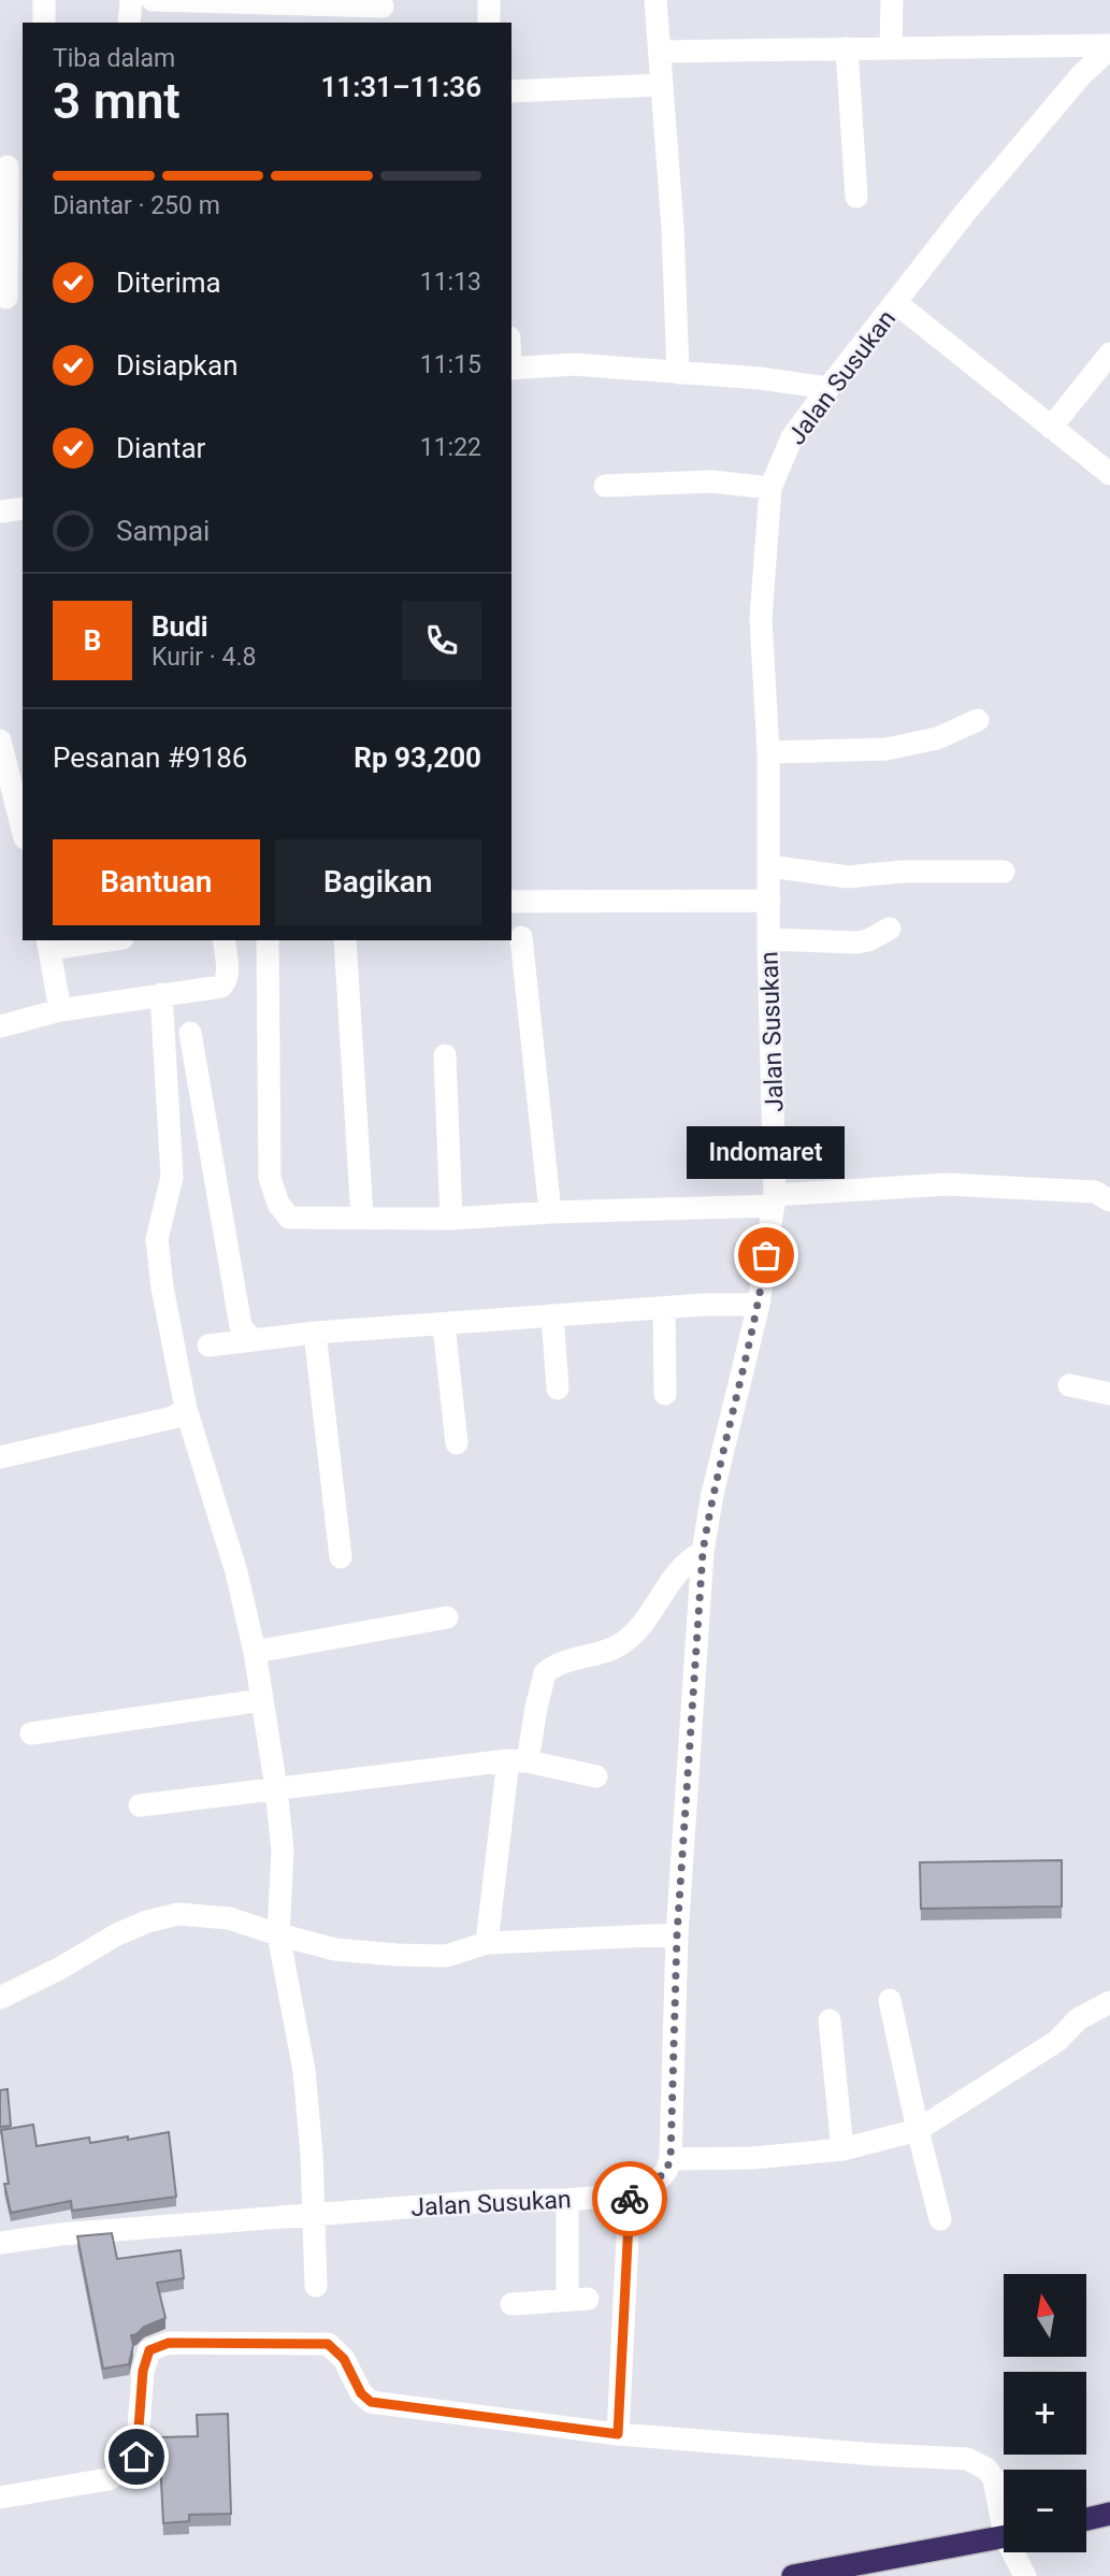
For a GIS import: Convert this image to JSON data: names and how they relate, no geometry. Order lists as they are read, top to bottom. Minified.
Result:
{"streets":{"street":["Jalan Susukan"]},"places":["Indomaret"],"north":"top","page":{"heading":["3 mnt","Tiba dalam","11:31–11:36"],"panel":["Budi","Kurir · 4.8","Pesanan #9186","Rp 93,200"],"bar":"Diantar · 250 m","list":[["Diterima","11:13"],["Disiapkan","11:15"],["Diantar","11:22"],"Sampai"],"round":"B","buttons":["Bantuan","Bagikan"],"bubble":"Indomaret","map_buttons":["+","−"]}}
